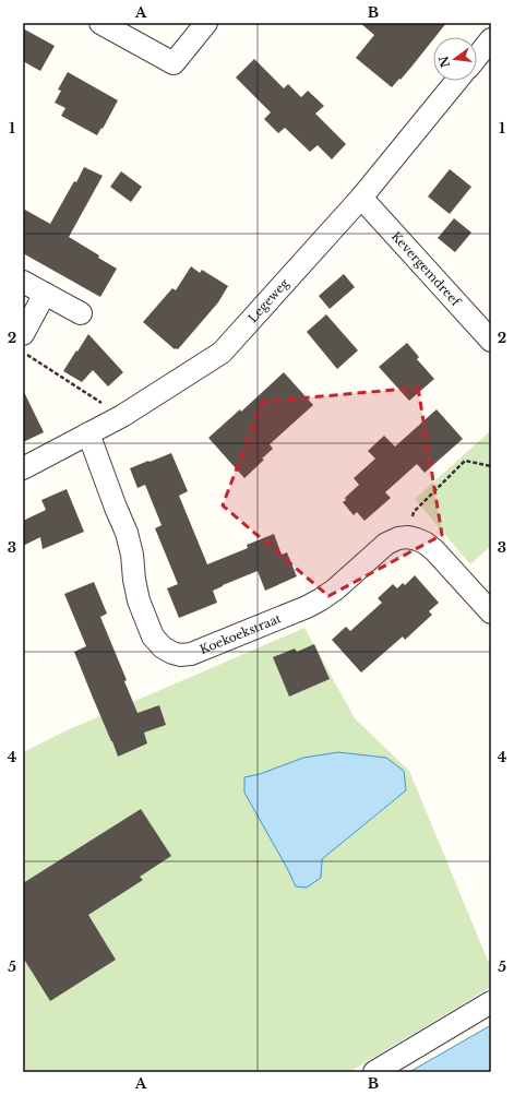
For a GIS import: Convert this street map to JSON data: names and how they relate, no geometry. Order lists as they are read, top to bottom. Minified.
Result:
{"streets":{"street":["Kevergemdreef","Legeweg","Koekoekstraat"]},"crossings":[["Kevergemdreef","Legeweg"],["Legeweg","Koekoekstraat"]],"north":"left","grid":{"columns":["A","B"],"rows":["1","2","3","4","5"]}}
